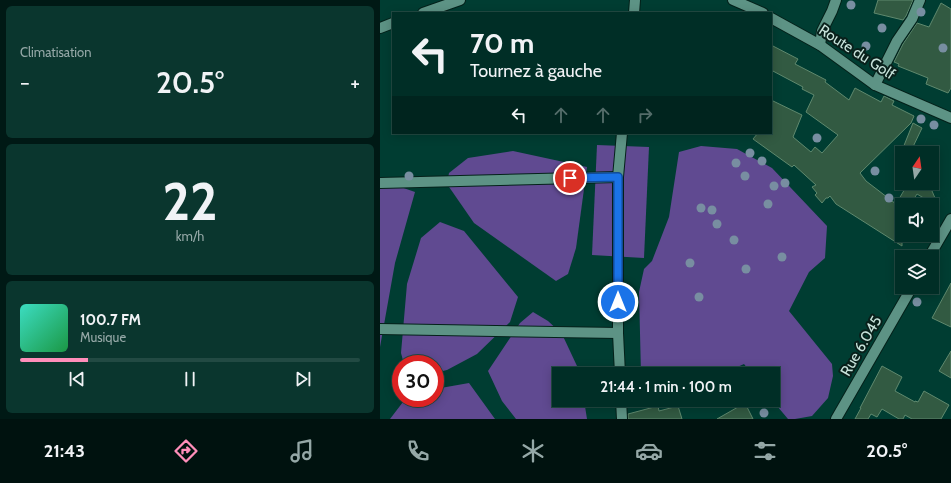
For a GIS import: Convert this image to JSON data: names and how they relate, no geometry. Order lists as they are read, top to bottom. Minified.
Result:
{"streets":{"street":["Route du Golf","Rue 6.045"]},"north":"top","page":{"tile":["Climatisation",["22","km/h"]],"turn":["70 m","Tournez à gauche"],"heat":["−","20.5°","+"],"song":["100.7 FM","Musique"],"limit":"30","trip":"21:44 · 1 min · 100 m","tabs":["21:43","20.5°"]}}
